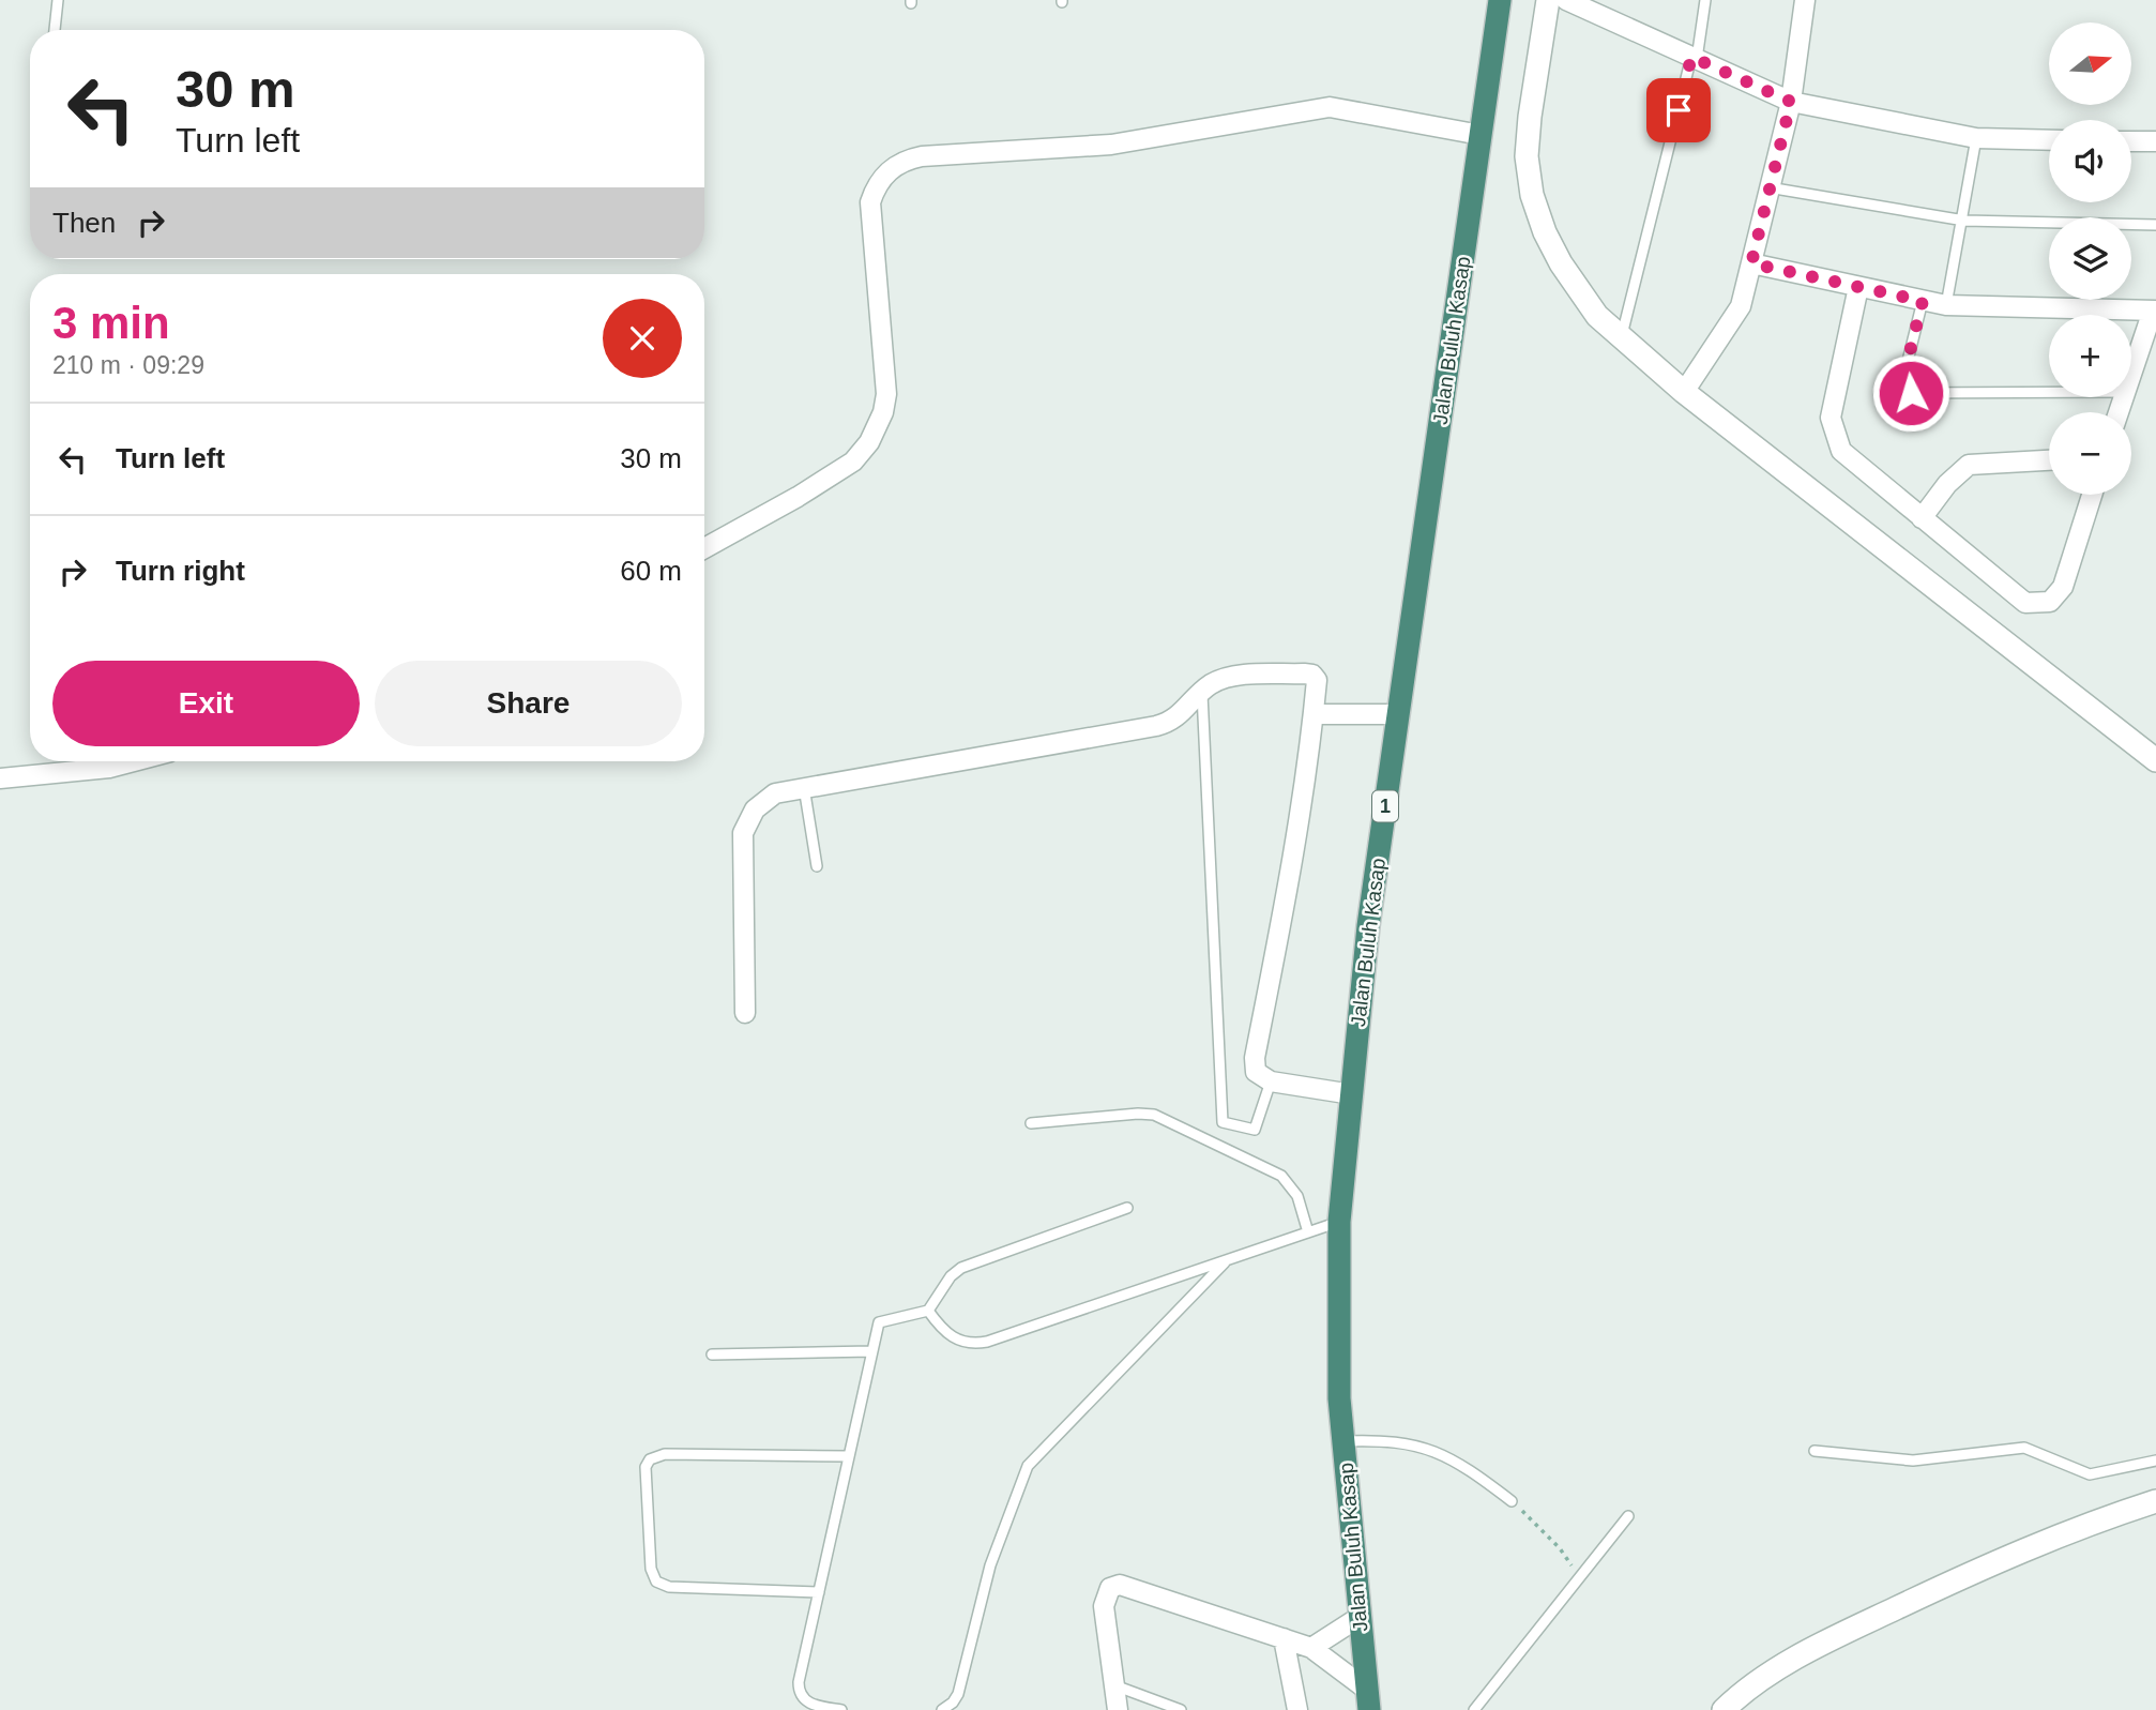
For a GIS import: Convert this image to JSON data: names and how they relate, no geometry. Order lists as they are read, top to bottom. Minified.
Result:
{"streets":{"highway":["Jalan Buluh Kasap","1"]},"north":"right","page":{"map_buttons":["+","−"],"turn":["30 m","Turn left"],"then":"Then","heading":["3 min","210 m · 09:29"],"list":[{"name":"Turn left","value":"30 m"},{"name":"Turn right","value":"60 m"}],"buttons":["Exit","Share"]}}
